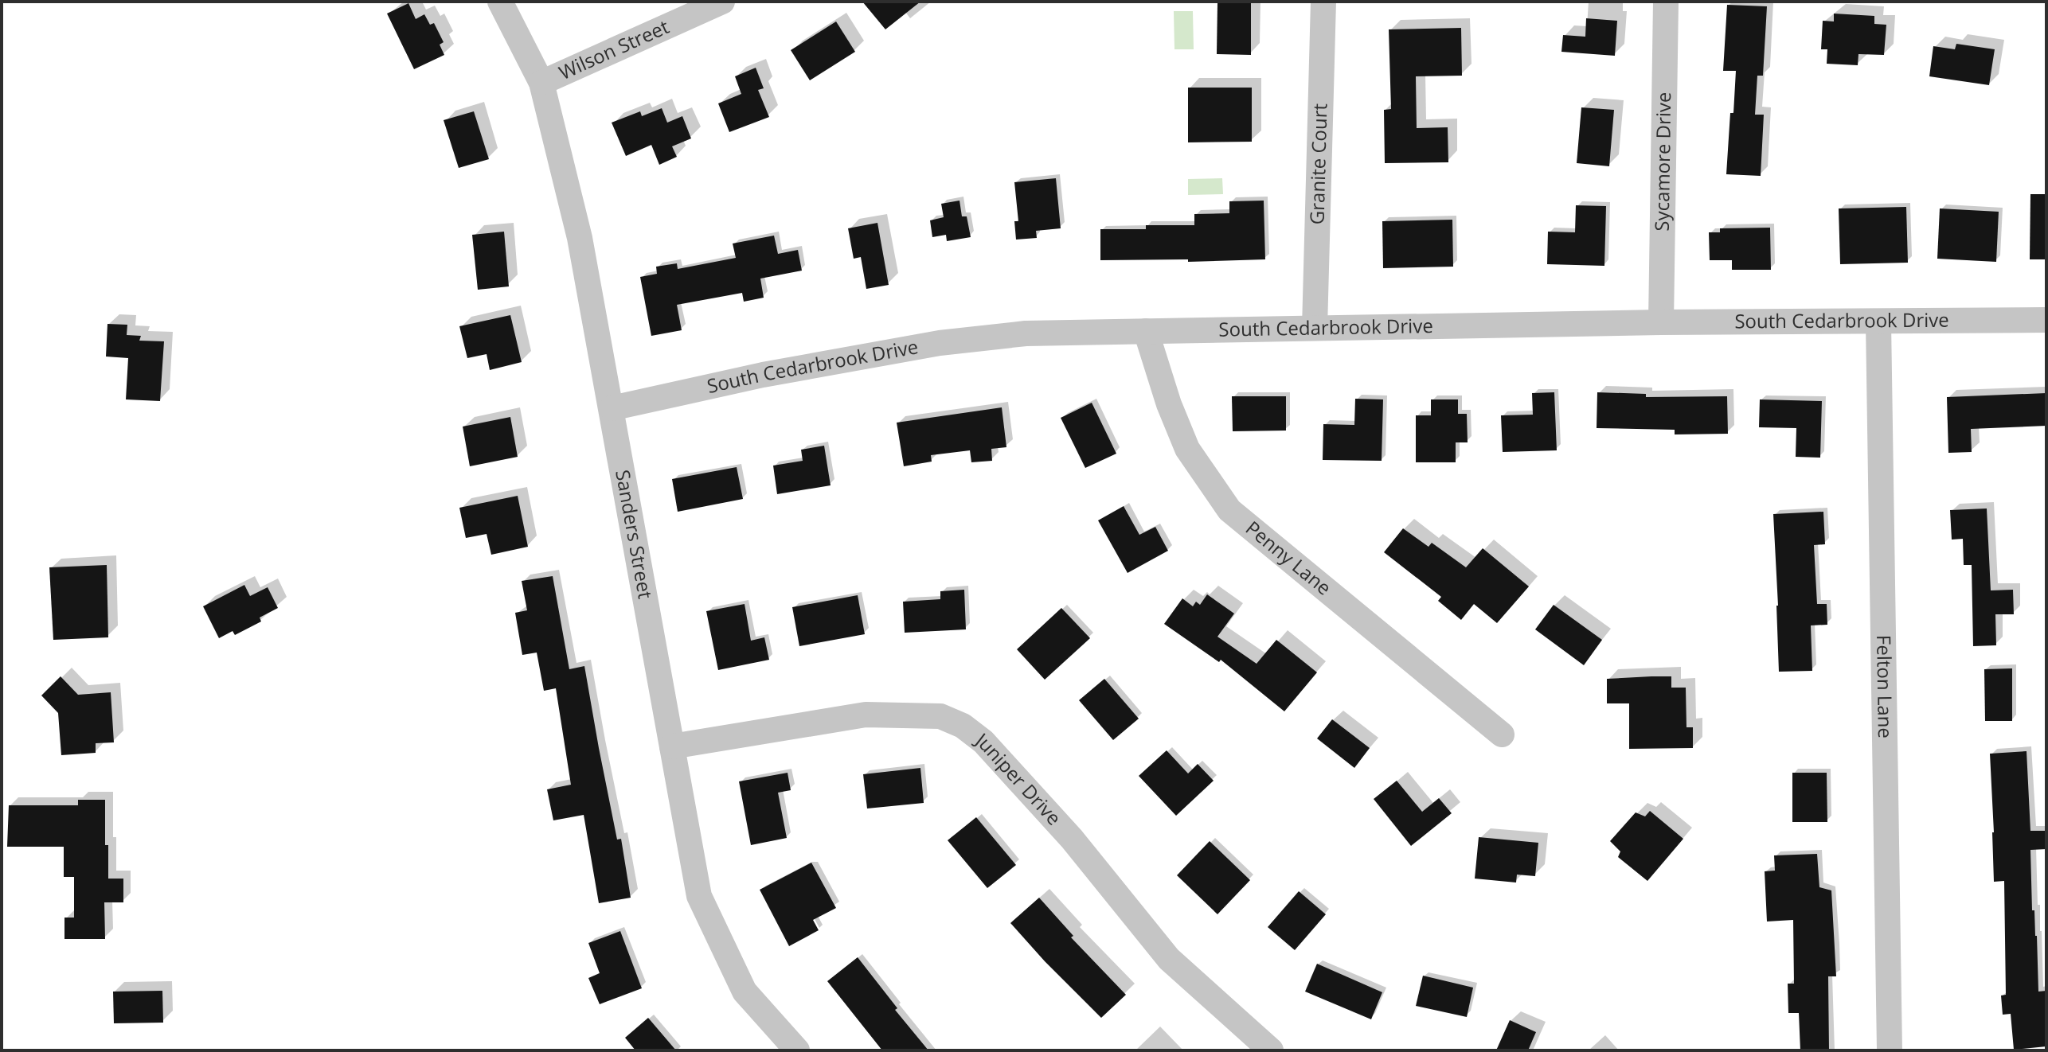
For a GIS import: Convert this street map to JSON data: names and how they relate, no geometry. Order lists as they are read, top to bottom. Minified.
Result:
{"streets":{"street":["Wilson Street","Sycamore Drive","Granite Court","South Cedarbrook Drive","Sanders Street","Penny Lane","Felton Lane","Juniper Drive"]},"crossings":[["Wilson Street","Sanders Street"],["Sycamore Drive","South Cedarbrook Drive"],["Granite Court","South Cedarbrook Drive"],["South Cedarbrook Drive","Sanders Street"],["South Cedarbrook Drive","Penny Lane"],["South Cedarbrook Drive","Felton Lane"],["Sanders Street","Juniper Drive"]]}
